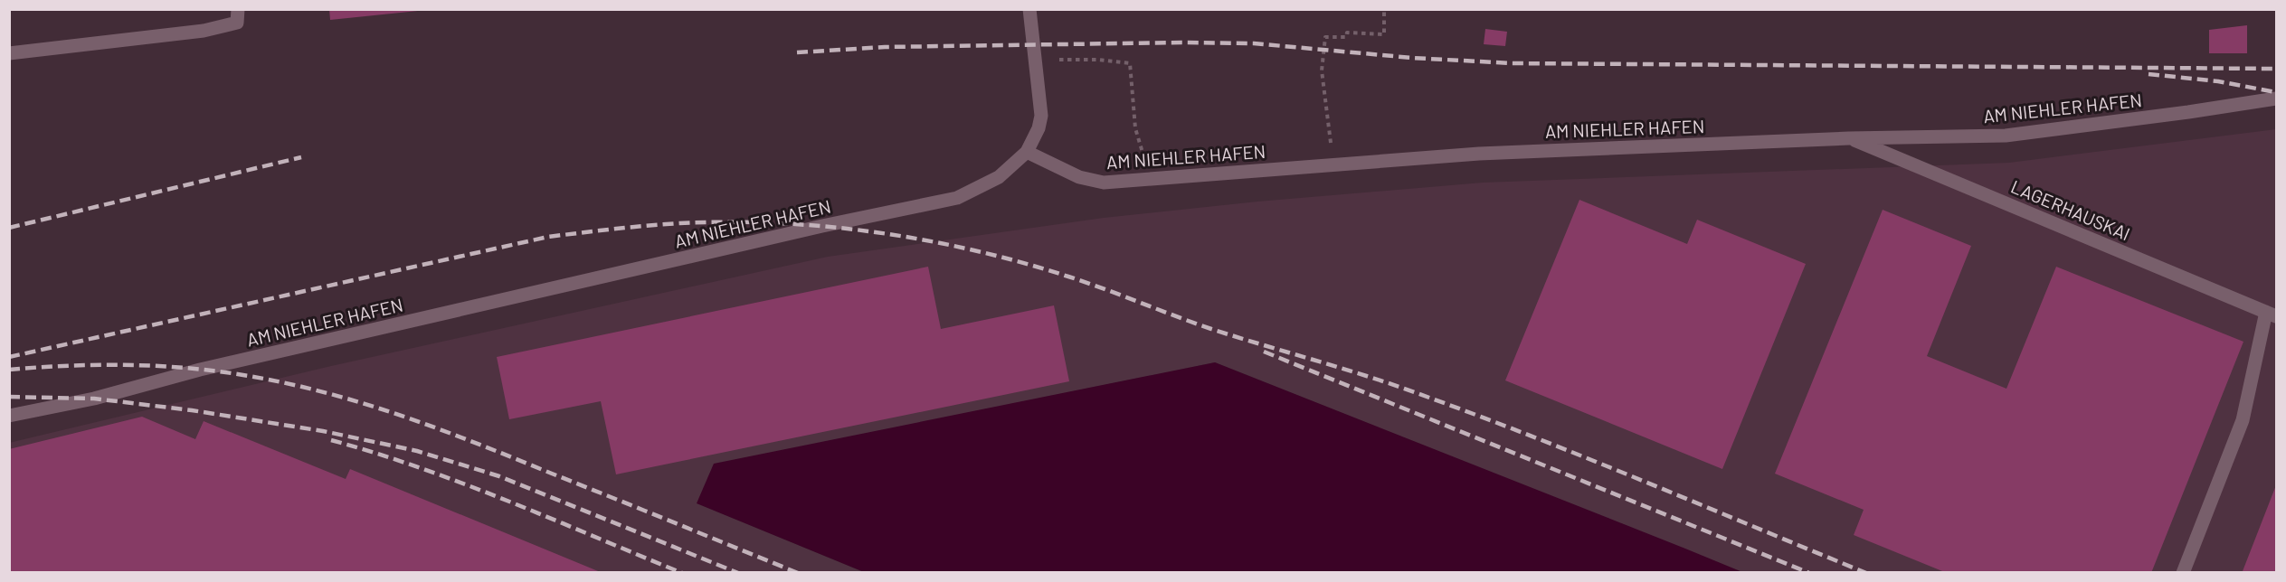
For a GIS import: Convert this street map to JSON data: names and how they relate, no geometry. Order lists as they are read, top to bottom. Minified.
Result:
{"streets":{"street":["AM NIEHLER HAFEN","LAGERHAUSKAI"]},"crossings":[["AM NIEHLER HAFEN","LAGERHAUSKAI"]]}
